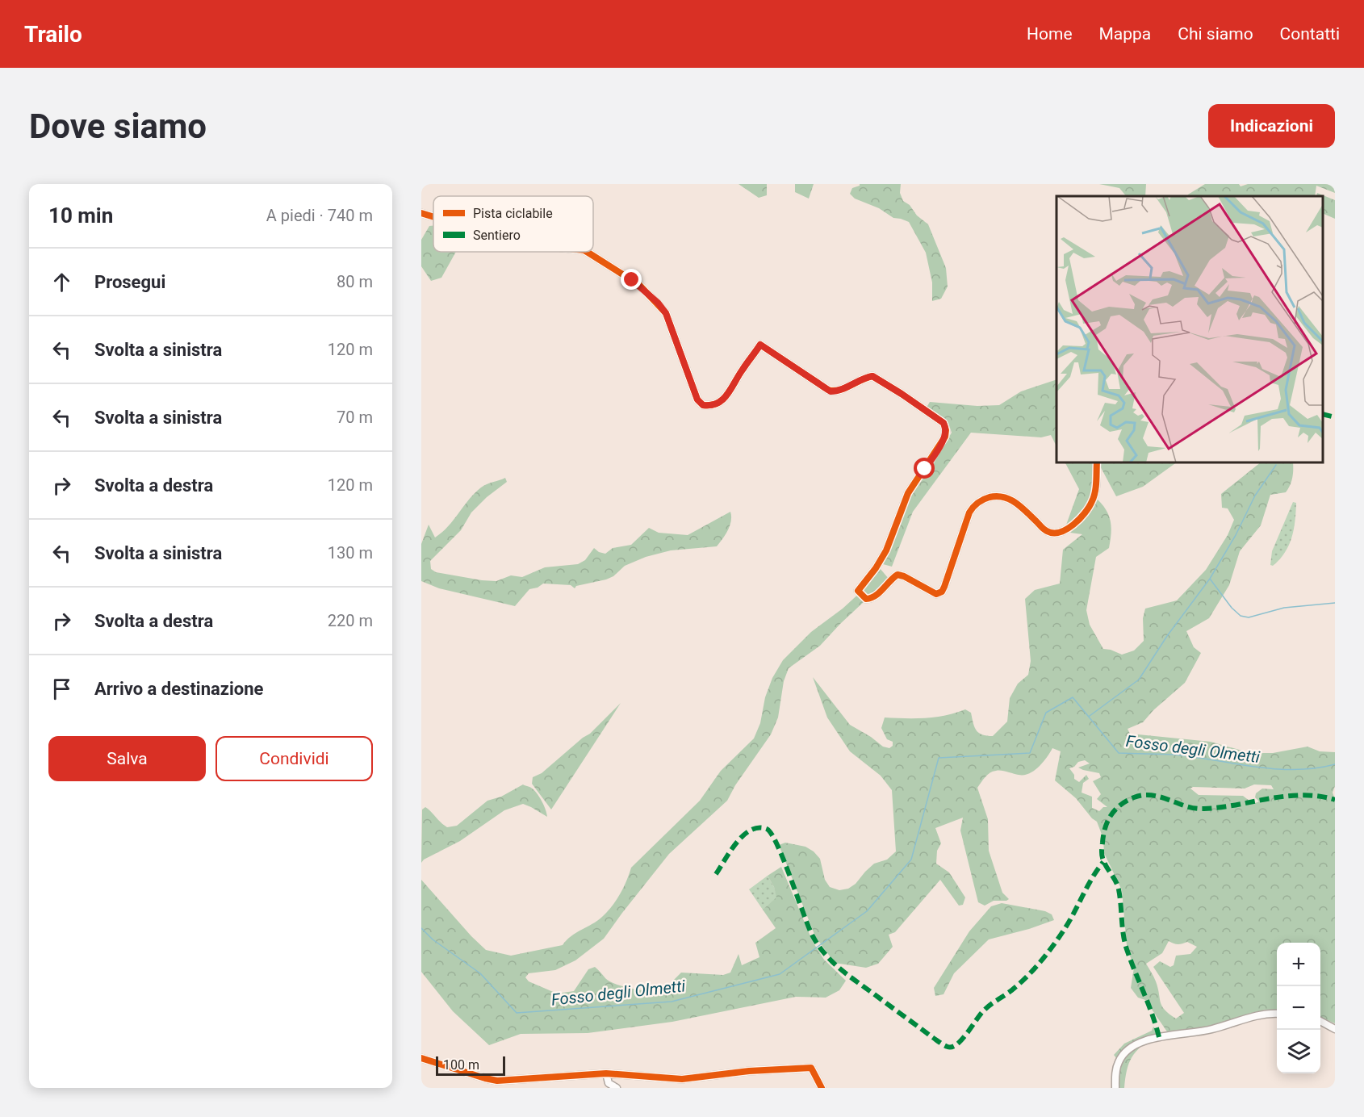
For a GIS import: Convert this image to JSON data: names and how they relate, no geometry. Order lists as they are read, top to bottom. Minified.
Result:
{"water":["Fosso degli Olmetti"],"legend":["Pista ciclabile","Sentiero"],"scale_bar":"100 m","page":{"header":"Trailo","nav":["Home","Mappa","Chi siamo","Contatti"],"buttons":["Indicazioni",["Salva","Condividi"]],"title":"Dove siamo","heading":["10 min","A piedi · 740 m"],"list":[["Prosegui","80 m"],["Svolta a sinistra","120 m"],["Svolta a sinistra","70 m"],["Svolta a destra","120 m"],["Svolta a sinistra","130 m"],["Svolta a destra","220 m"],"Arrivo a destinazione"],"map_buttons":["+","−"],"scale":"100 m"}}
